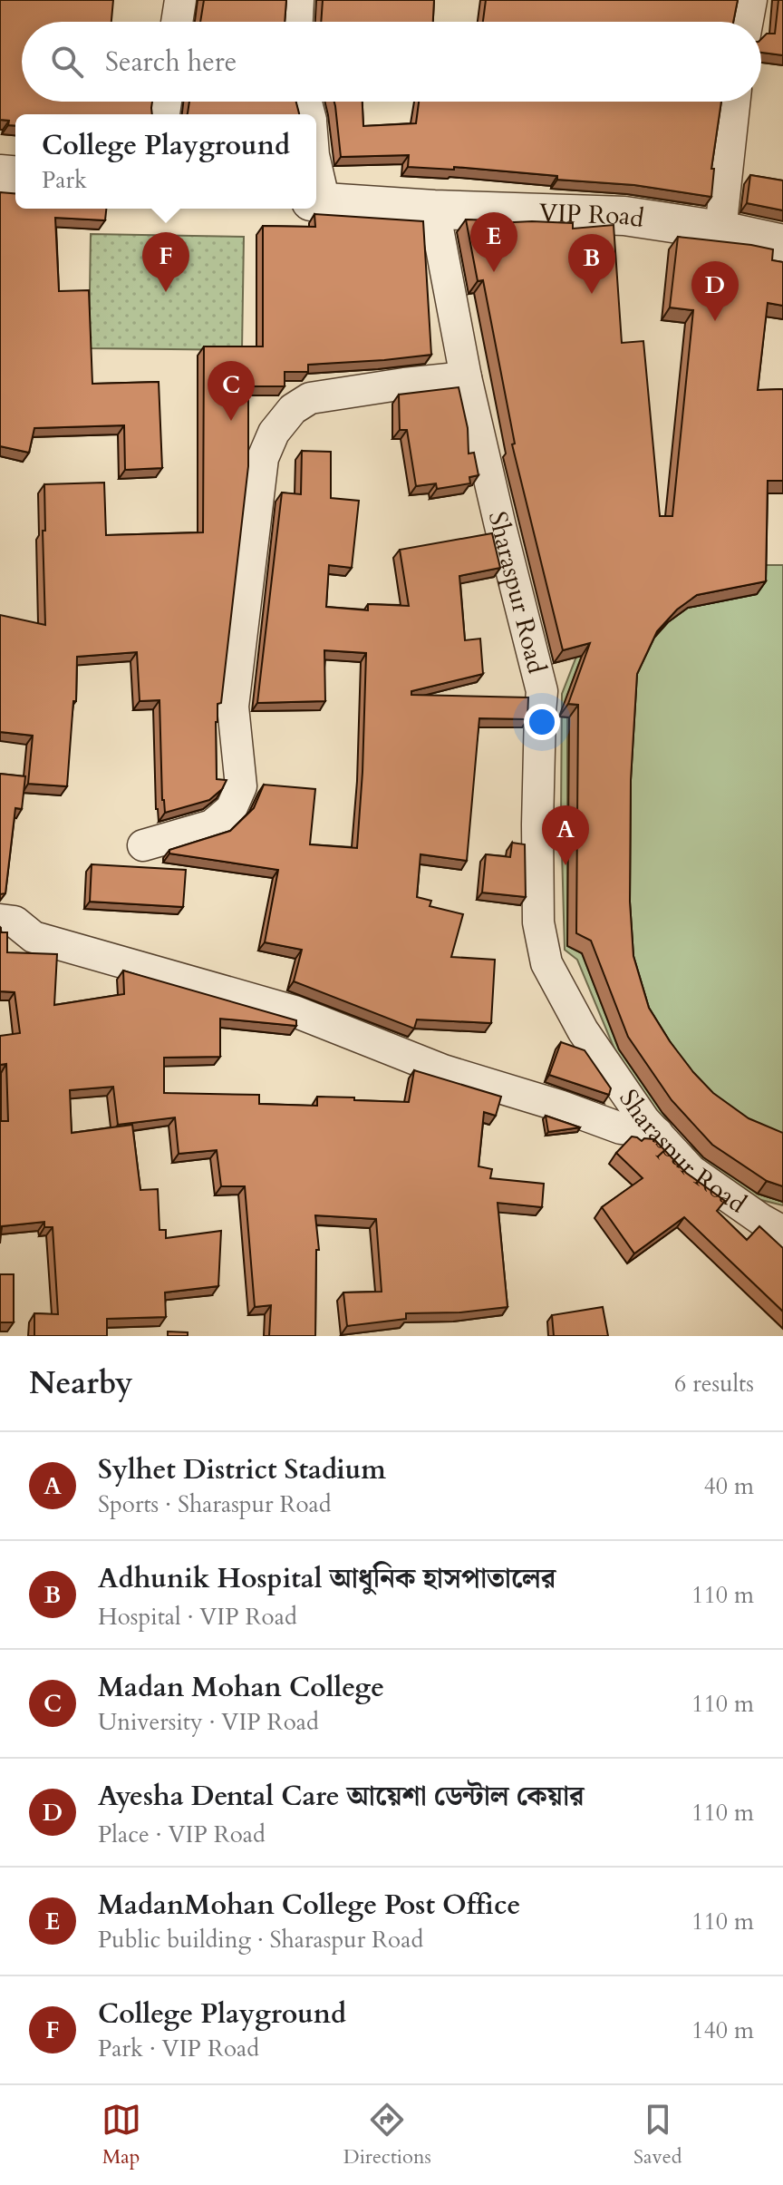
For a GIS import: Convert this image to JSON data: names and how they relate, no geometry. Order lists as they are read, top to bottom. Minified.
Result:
{"streets":{"street":["VIP Road","Sharaspur Road"]},"crossings":[["VIP Road","Sharaspur Road"]],"page":{"search":"Search here","popup":["College Playground","Park"],"pins":["E","F","B","D","C","A"],"heading":["Nearby","6 results"],"list":[{"mark":"A","name":"Sylhet District Stadium","note":"Sports · Sharaspur Road","value":"40 m"},{"mark":"B","name":"Adhunik Hospital আধুনিক হাসপাতালের","note":"Hospital · VIP Road","value":"110 m"},{"mark":"C","name":"Madan Mohan College","note":"University · VIP Road","value":"110 m"},{"mark":"D","name":"Ayesha Dental Care আয়েশা ডেন্টাল কেয়ার","note":"Place · VIP Road","value":"110 m"},{"mark":"E","name":"MadanMohan College Post Office","note":"Public building · Sharaspur Road","value":"110 m"},{"mark":"F","name":"College Playground","note":"Park · VIP Road","value":"140 m"}],"nav":["Map","Directions","Saved"]}}
